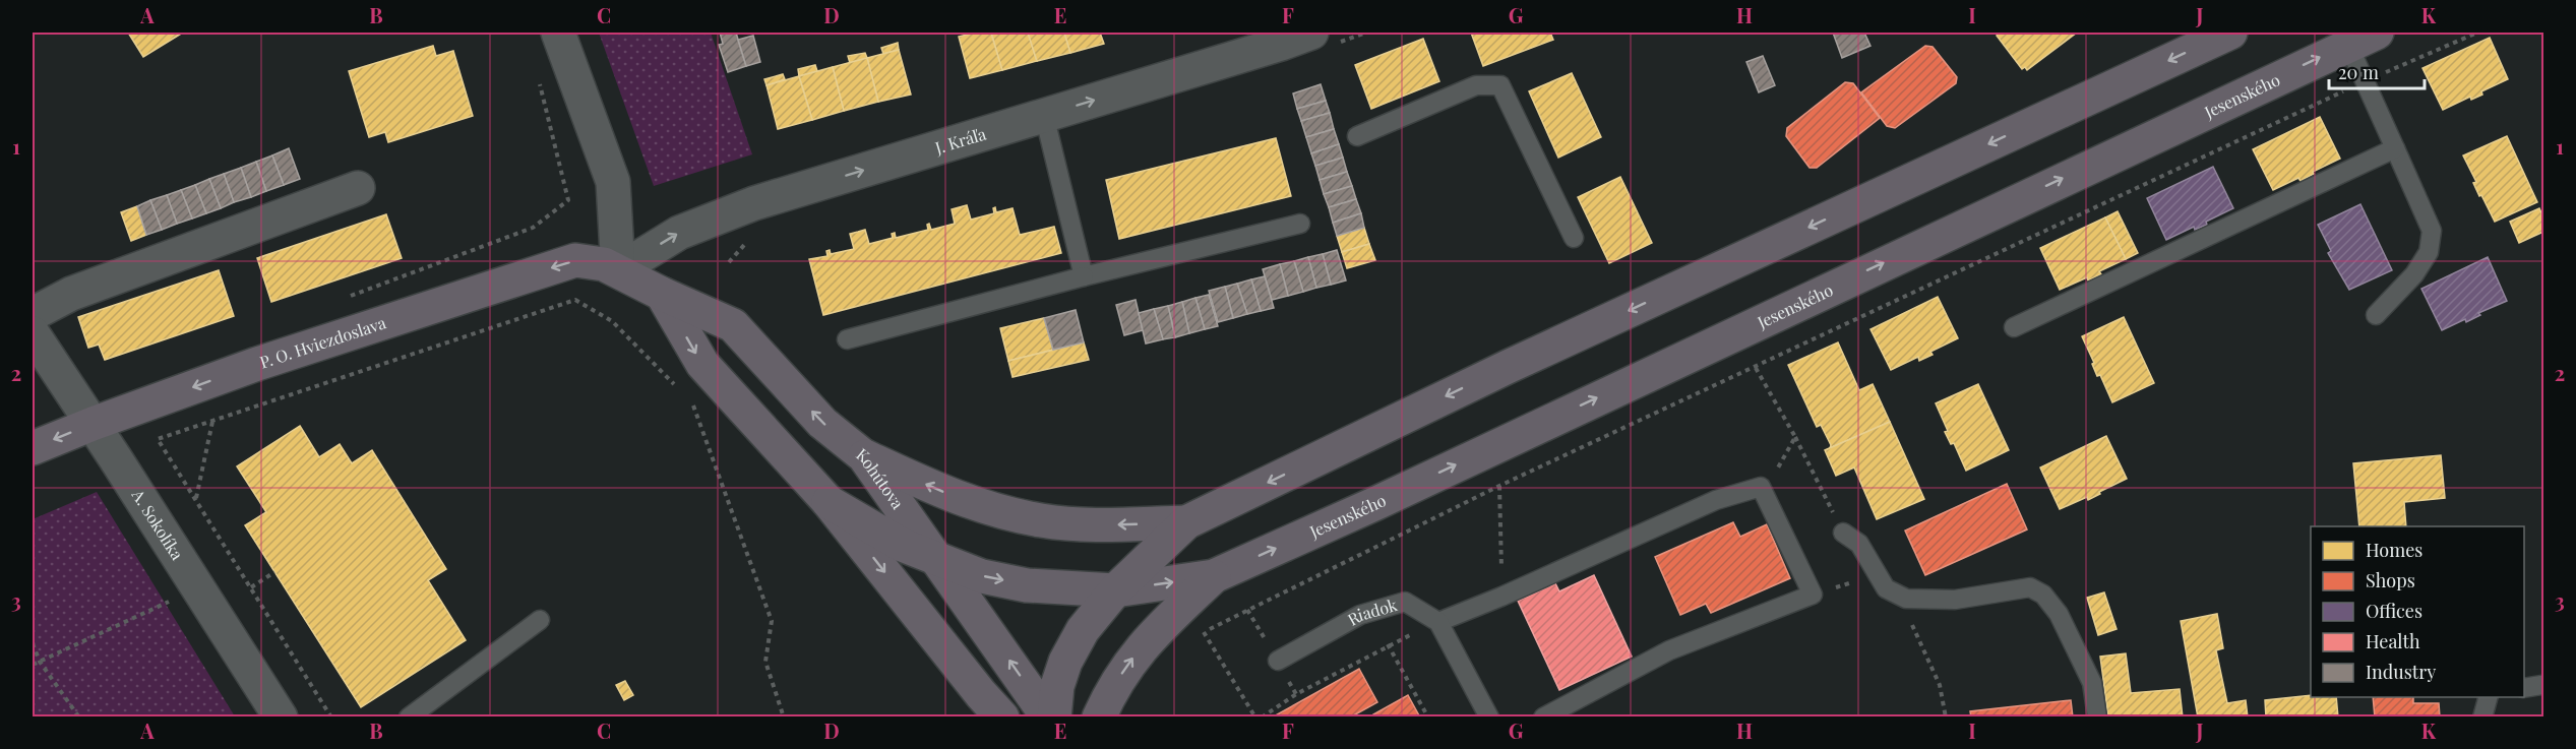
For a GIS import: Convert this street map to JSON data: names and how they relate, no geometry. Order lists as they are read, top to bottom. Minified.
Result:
{"streets":{"main road":["Jesenského","P. O. Hviezdoslava","Kohútova"],"street":["J. Kráľa","A. Sokolíka"],"lane":["Riadok"]},"crossings":[["Jesenského","Kohútova"],["J. Kráľa","P. O. Hviezdoslava"],["J. Kráľa","Kohútova"],["P. O. Hviezdoslava","Kohútova"],["P. O. Hviezdoslava","A. Sokolíka"]],"one_way":["J. Kráľa","P. O. Hviezdoslava"],"legend":["Homes","Shops","Offices","Health","Industry"],"scale_bar":"20 m","grid":{"columns":["A","B","C","D","E","F","G","H","I","J","K"],"rows":["1","2","3"]}}
